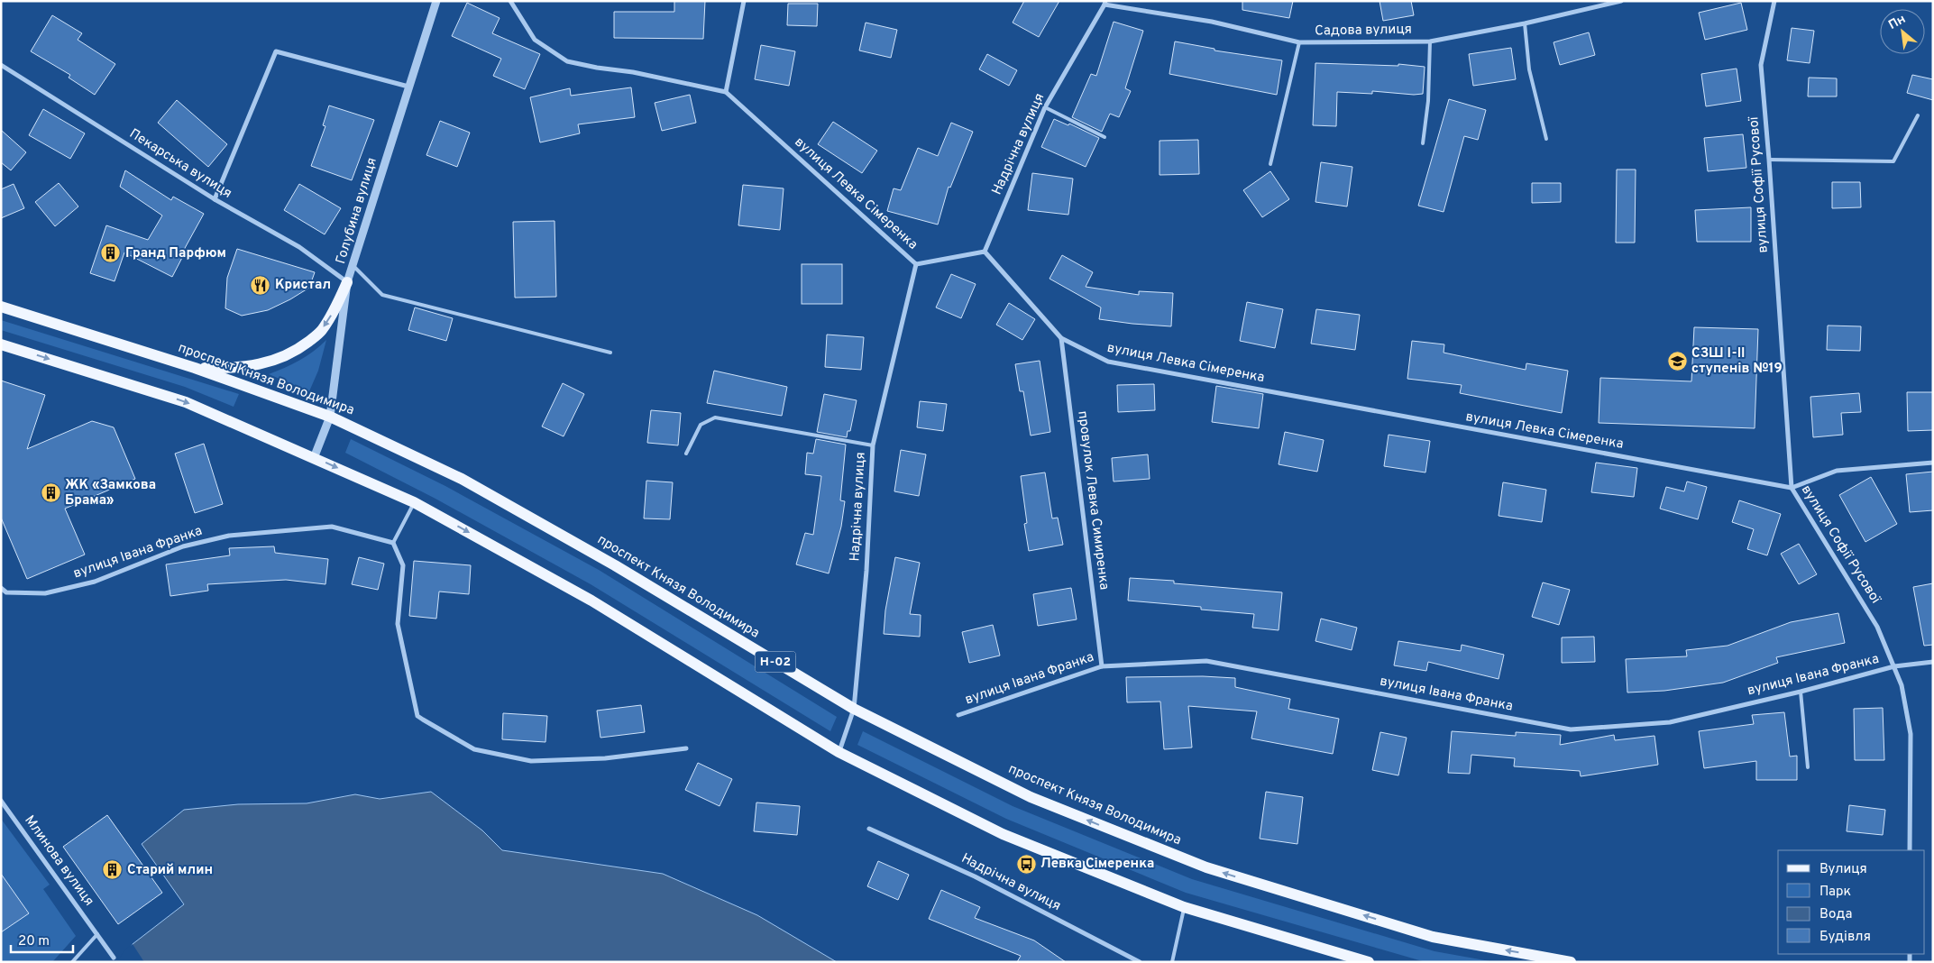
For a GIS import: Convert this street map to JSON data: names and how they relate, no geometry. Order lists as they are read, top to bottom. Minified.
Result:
{"streets":{"main road":["проспект Князя Володимира","Н-02"],"street":["Садова вулиця","Надрічна вулиця","Пекарська вулиця","вулиця Софії Русової","вулиця Левка Сімеренка","Голубина вулиця","провулок Левка Симиренка","вулиця Івана Франка","Млинова вулиця"]},"crossings":[["Садова вулиця","Надрічна вулиця"],["Надрічна вулиця","вулиця Левка Сімеренка"],["Надрічна вулиця","проспект Князя Володимира"],["Пекарська вулиця","Голубина вулиця"],["вулиця Софії Русової","вулиця Левка Сімеренка"],["вулиця Софії Русової","вулиця Івана Франка"],["вулиця Левка Сімеренка","провулок Левка Симиренка"],["Голубина вулиця","проспект Князя Володимира"],["провулок Левка Симиренка","вулиця Івана Франка"]],"places":{"building":["Гранд Парфюм","ЖК «Замкова Брама»","Старий млин"],"restaurant":["Кристал"],"school or university":["СЗШ I-II ступенів №19"],"bus stop":["Левка Сімеренка"]},"legend":["Вулиця","Парк","Вода","Будівля"],"scale_bar":"20 m","north":"top left"}
